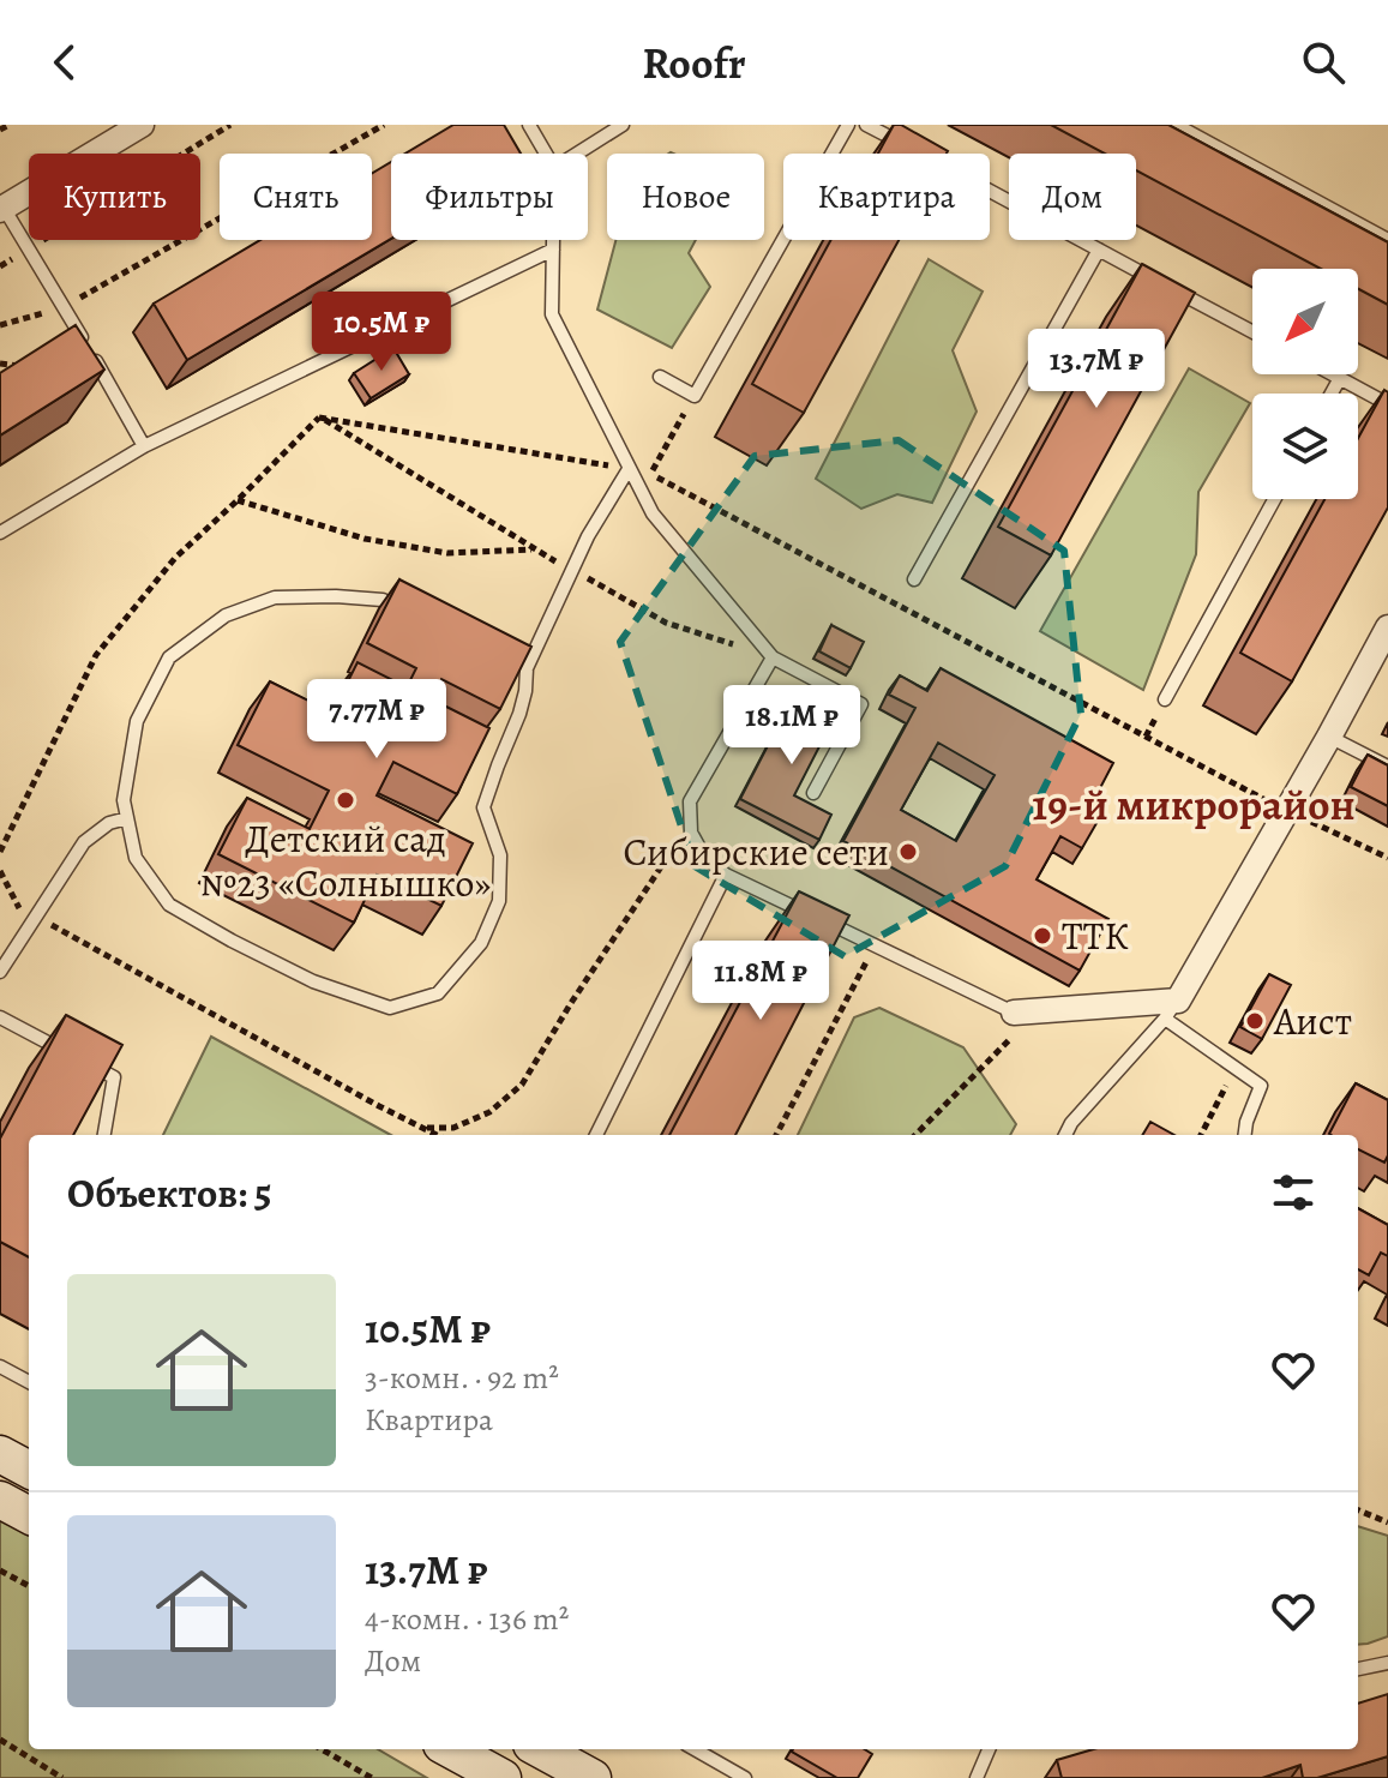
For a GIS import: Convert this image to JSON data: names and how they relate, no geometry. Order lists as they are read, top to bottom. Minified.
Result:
{"districts":["19-й микрорайон"],"places":["Детский сад №23 «Солнышко»","Сибирские сети","ТТК","Аист"],"north":"bottom left","page":{"header":"Roofr","chip":["Купить","Снять","Фильтры","Новое","Квартира","Дом"],"price":["10.5M ₽","13.7M ₽","7.77M ₽","18.1M ₽","11.8M ₽"],"heading":"Объектов: 5","list":[{"name":"10.5M ₽","note":"3-комн. · 92 m² · Квартира"},{"name":"13.7M ₽","note":"4-комн. · 136 m² · Дом"}]}}
